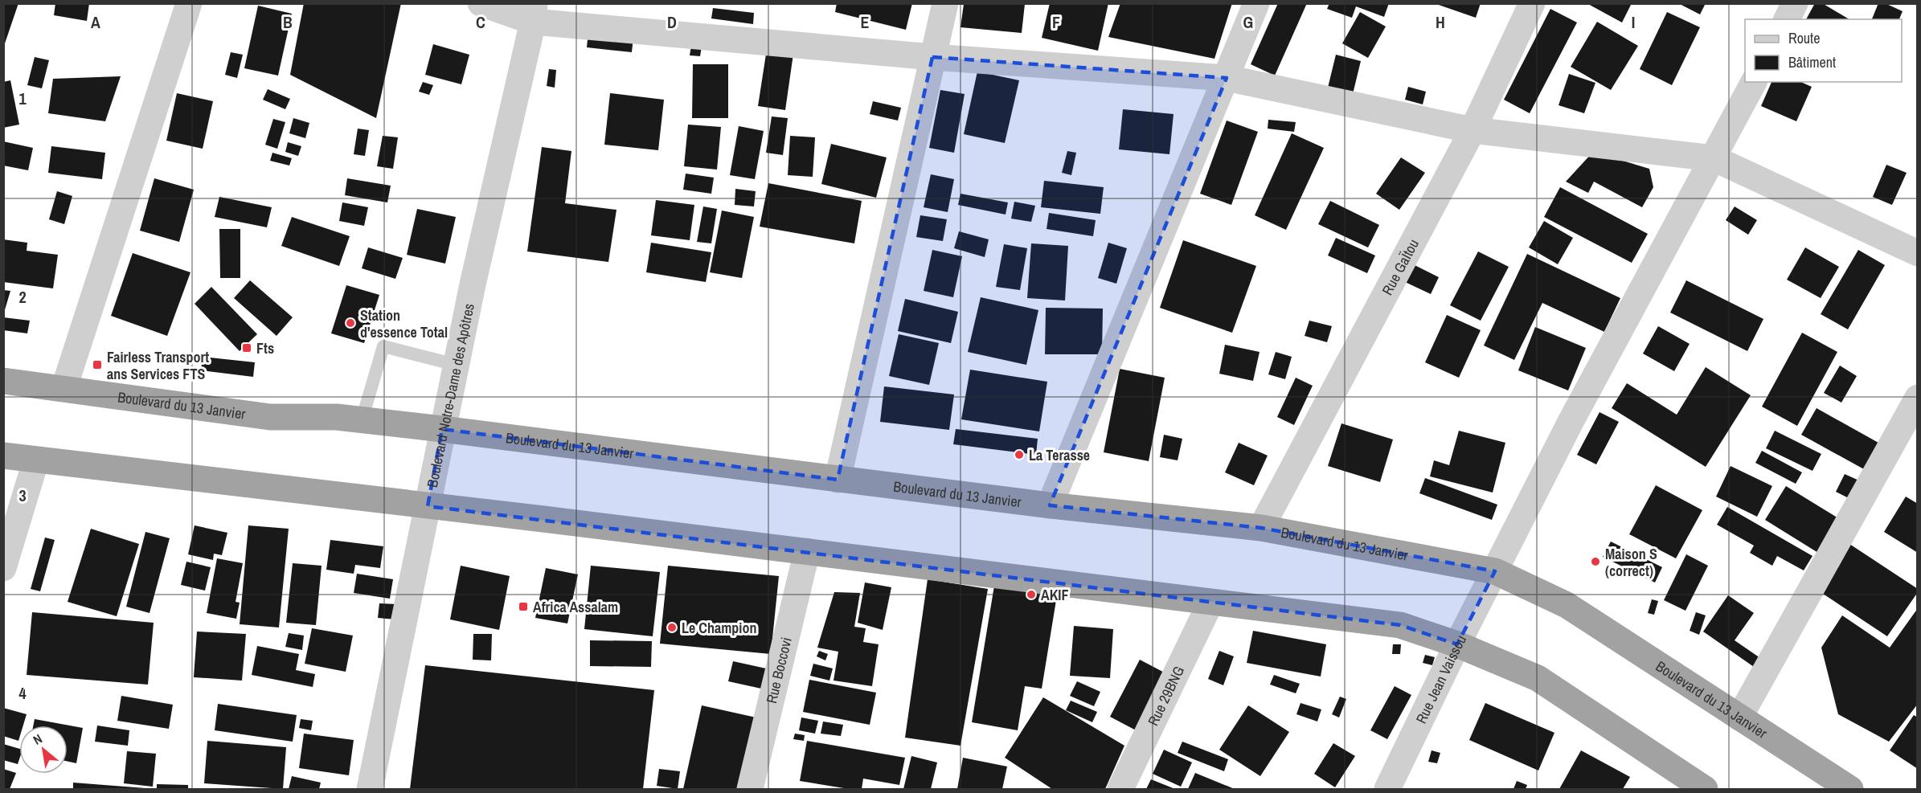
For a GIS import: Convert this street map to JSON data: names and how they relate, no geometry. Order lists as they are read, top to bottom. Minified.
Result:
{"streets":{"highway":["Boulevard du 13 Janvier"],"street":["Rue GaÏtou","Boulevard Notre-Dame des Apôtres","Rue Boccovi","Rue Jean Vaissou","Rue 29BNG"]},"crossings":[["Rue GaÏtou","Boulevard du 13 Janvier"],["Boulevard Notre-Dame des Apôtres","Boulevard du 13 Janvier"],["Boulevard du 13 Janvier","Rue Jean Vaissou"]],"places":{"other":["Station d'essence Total","La Terasse","Maison S (correct)","AKIF","Le Champion"],"transit":["Fts","Fairless Transport ans Services FTS","Africa Assalam"]},"legend":["Route","Bâtiment"],"north":"top left","grid":{"columns":["A","B","C","D","E","F","G","H","I"],"rows":["1","2","3","4"]}}
